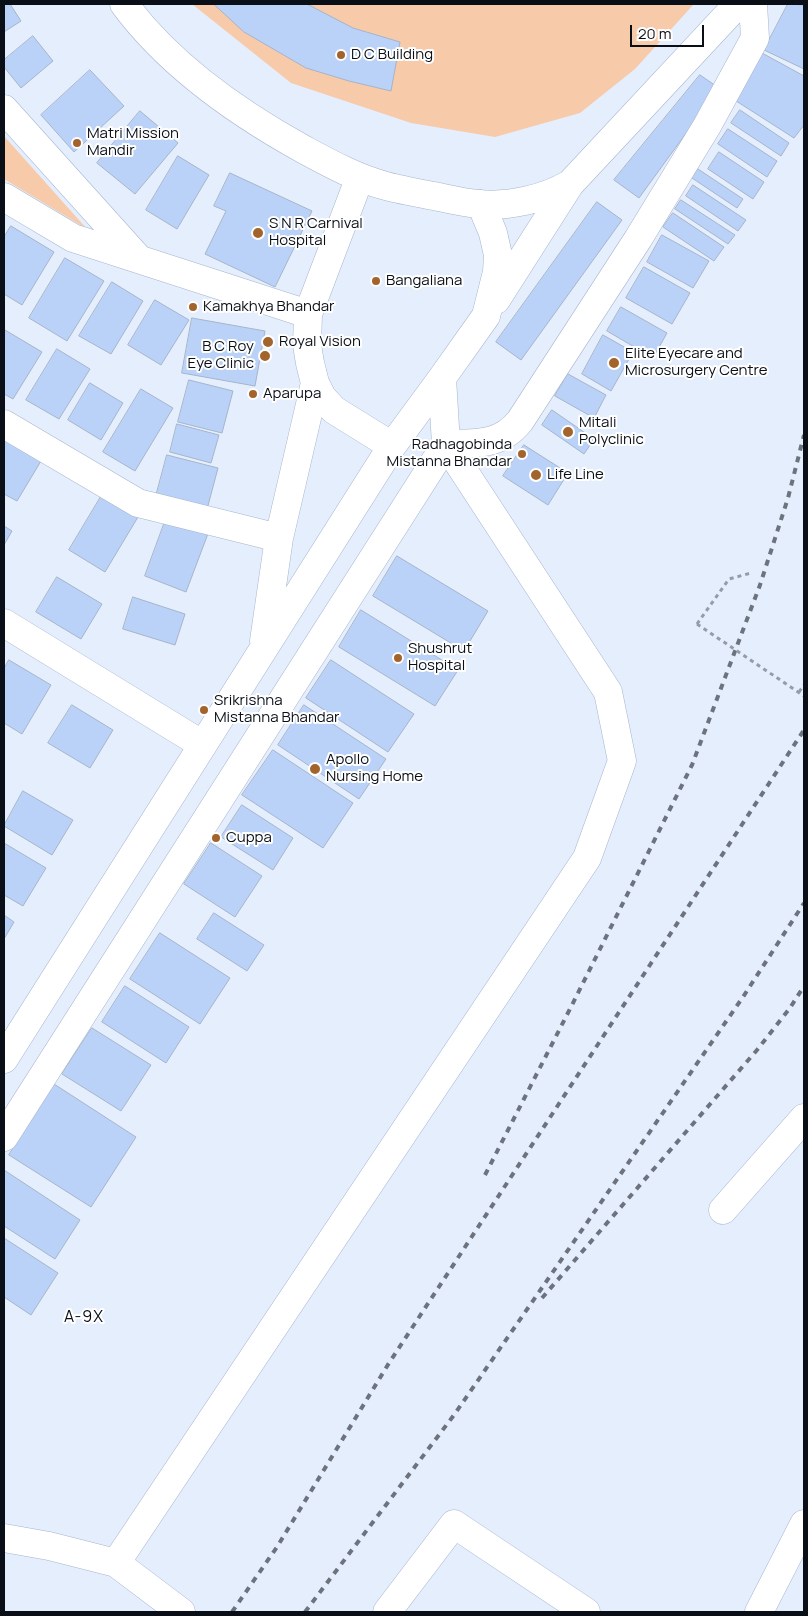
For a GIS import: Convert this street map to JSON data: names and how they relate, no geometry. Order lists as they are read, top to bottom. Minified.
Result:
{"districts":["A-9X"],"places":["D C Building","Matri Mission Mandir","S N R Carnival Hospital","Bangaliana","Kamakhya Bhandar","Royal Vision","B C Roy Eye Clinic","Elite Eyecare and Microsurgery Centre","Aparupa","Mitali Polyclinic","Radhagobinda Mistanna Bhandar","Life Line","Shushrut Hospital","Srikrishna Mistanna Bhandar","Apollo Nursing Home","Cuppa"],"scale_bar":"20 m"}
